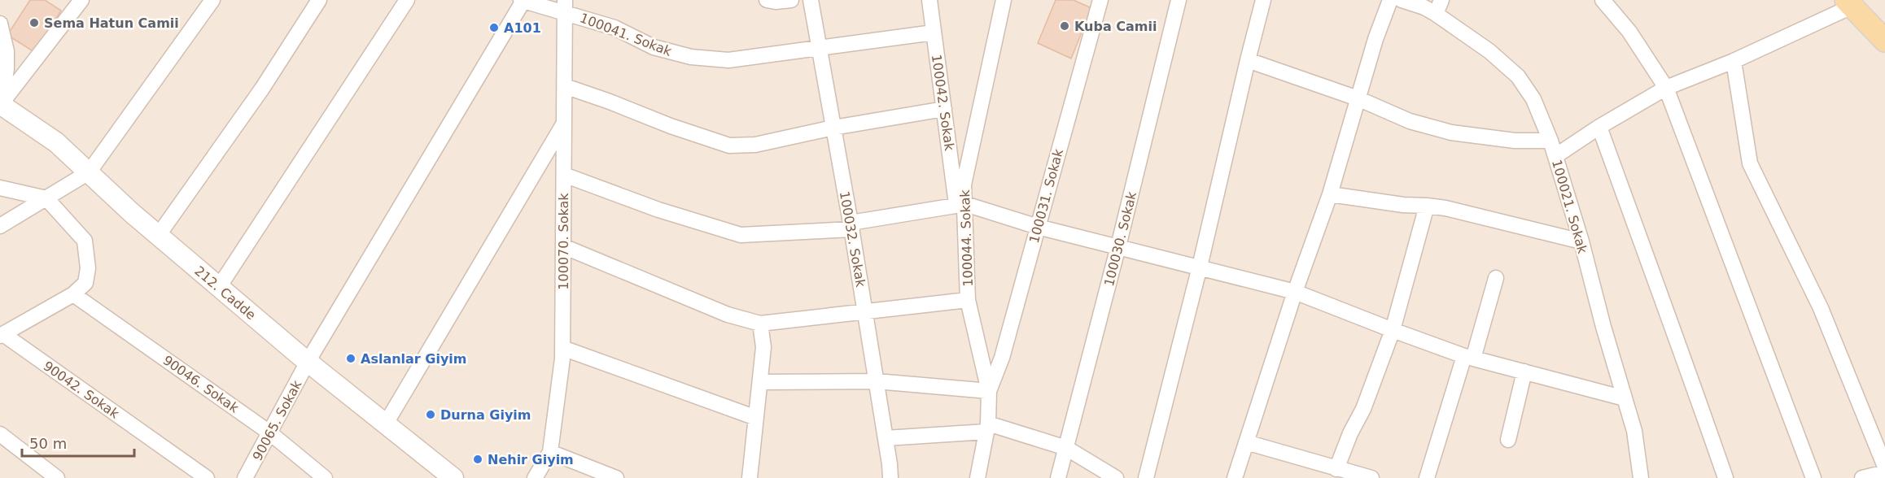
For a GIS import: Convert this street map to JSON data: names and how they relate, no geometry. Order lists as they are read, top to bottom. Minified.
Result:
{"streets":{"street":["100041. Sokak","100042. Sokak","100031. Sokak","100021. Sokak","100044. Sokak","100032. Sokak","100030. Sokak","100070. Sokak","212. Cadde","90046. Sokak","90042. Sokak","90065. Sokak"]},"crossings":[["100041. Sokak","100042. Sokak"],["100041. Sokak","100032. Sokak"],["100041. Sokak","100070. Sokak"],["100041. Sokak","90065. Sokak"],["100042. Sokak","100044. Sokak"],["100031. Sokak","100044. Sokak"],["212. Cadde","90065. Sokak"],["90046. Sokak","90065. Sokak"]],"places":["Sema Hatun Camii","Kuba Camii","A101","Aslanlar Giyim","Durna Giyim","Nehir Giyim"],"scale_bar":"50 m"}
